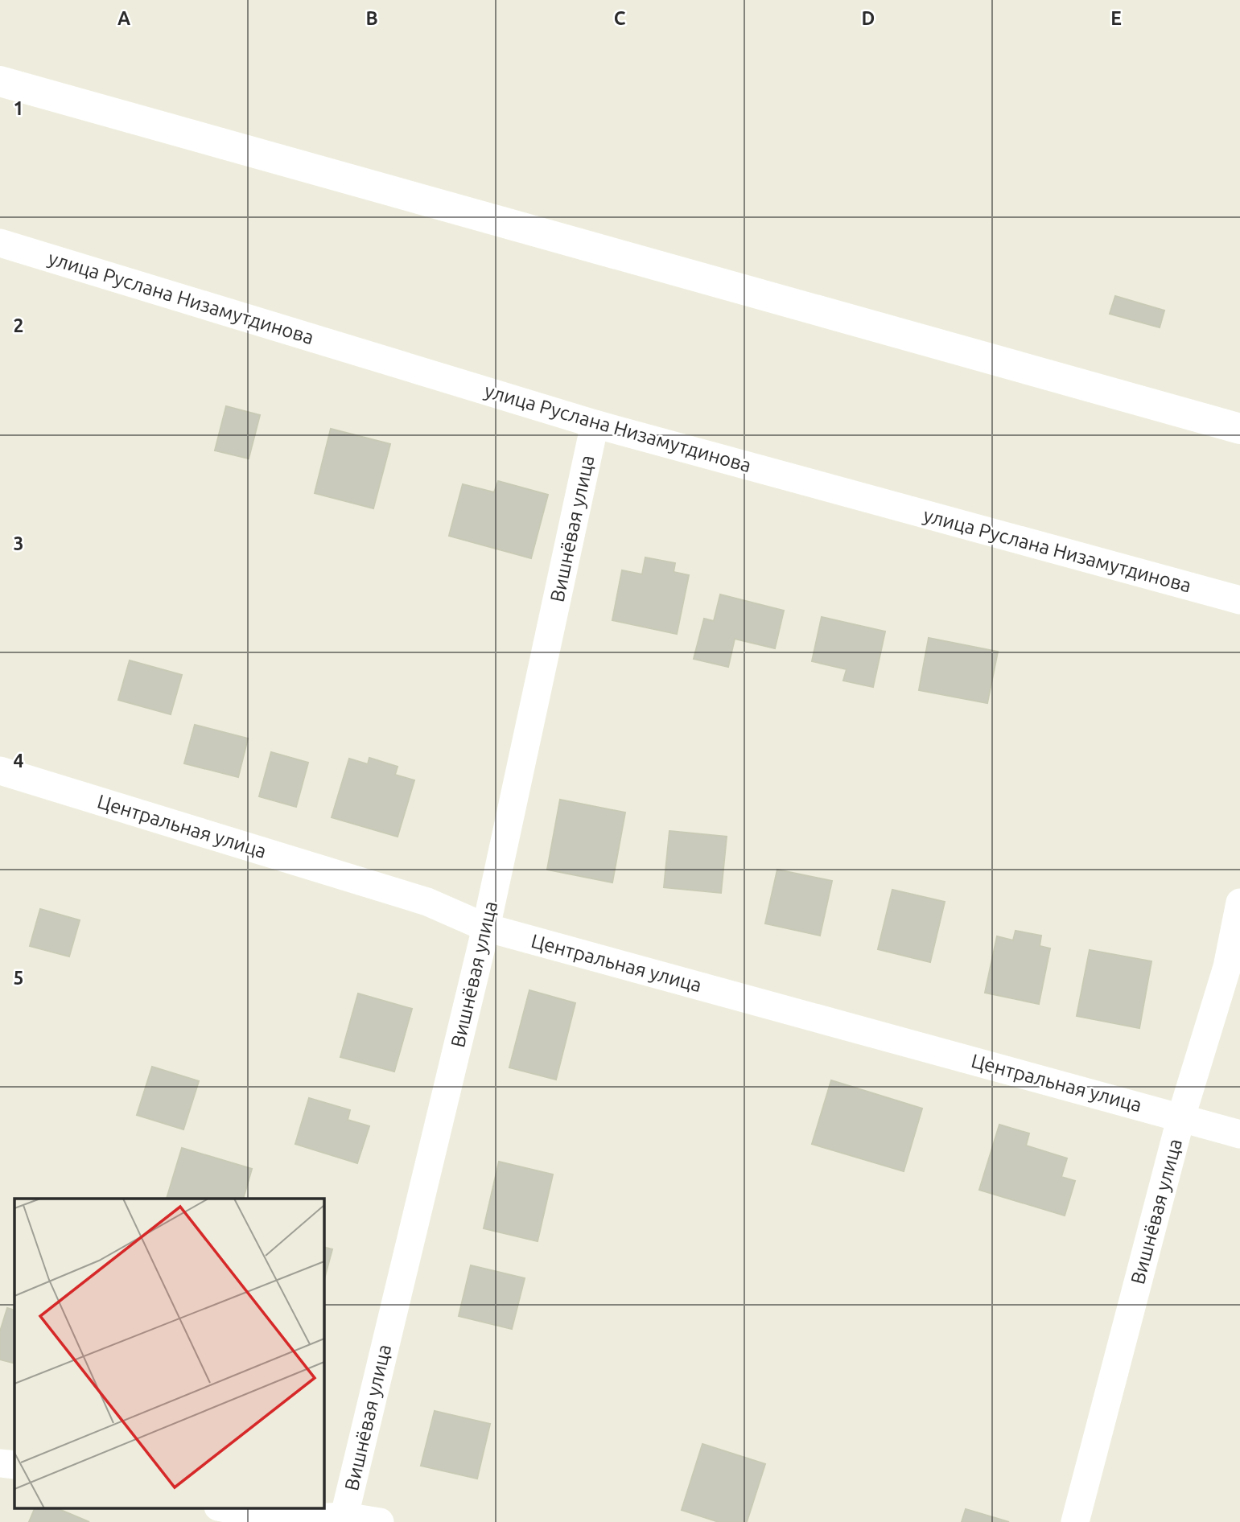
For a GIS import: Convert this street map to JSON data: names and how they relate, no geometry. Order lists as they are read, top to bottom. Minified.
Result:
{"streets":{"street":["улица Руслана Низамутдинова","Вишнёвая улица","Центральная улица"]},"crossings":[["улица Руслана Низамутдинова","Вишнёвая улица"],["Вишнёвая улица","Центральная улица"]],"grid":{"columns":["A","B","C","D","E"],"rows":["1","2","3","4","5"]}}
